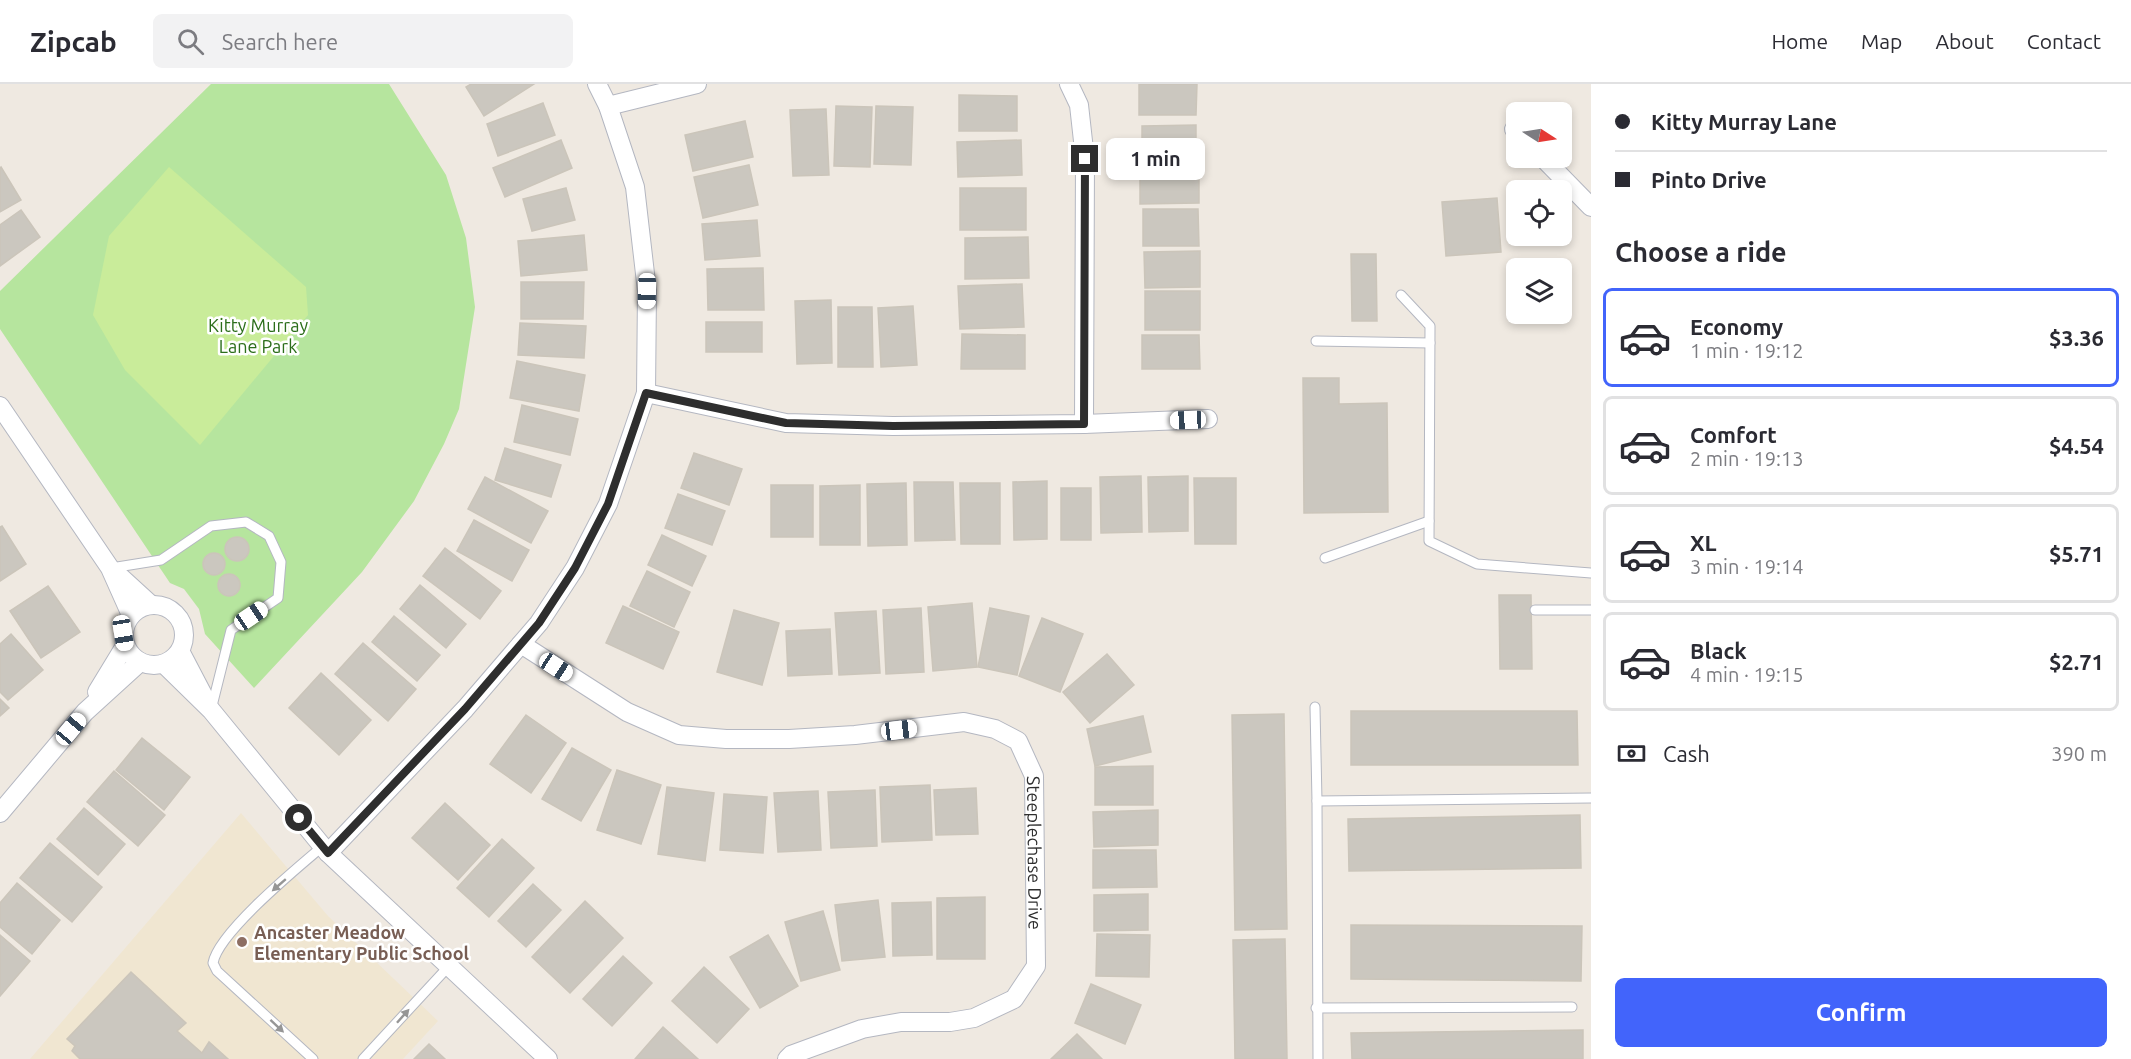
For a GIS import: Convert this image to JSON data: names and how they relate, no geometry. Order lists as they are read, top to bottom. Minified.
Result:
{"streets":{"street":["Steeplechase Drive"]},"parks":["Kitty Murray Lane Park"],"places":["Ancaster Meadow Elementary Public School"],"north":"right","page":{"header":"Zipcab","search":"Search here","nav":["Home","Map","About","Contact"],"banner":["Kitty Murray Lane","Pinto Drive"],"bubble":"1 min","heading":"Choose a ride","list":[{"name":"Economy","note":"1 min · 19:12","value":"$3.36"},{"name":"Comfort","note":"2 min · 19:13","value":"$4.54"},{"name":"XL","note":"3 min · 19:14","value":"$5.71"},{"name":"Black","note":"4 min · 19:15","value":"$2.71"}],"pay":["Cash","390 m"],"buttons":"Confirm"}}
